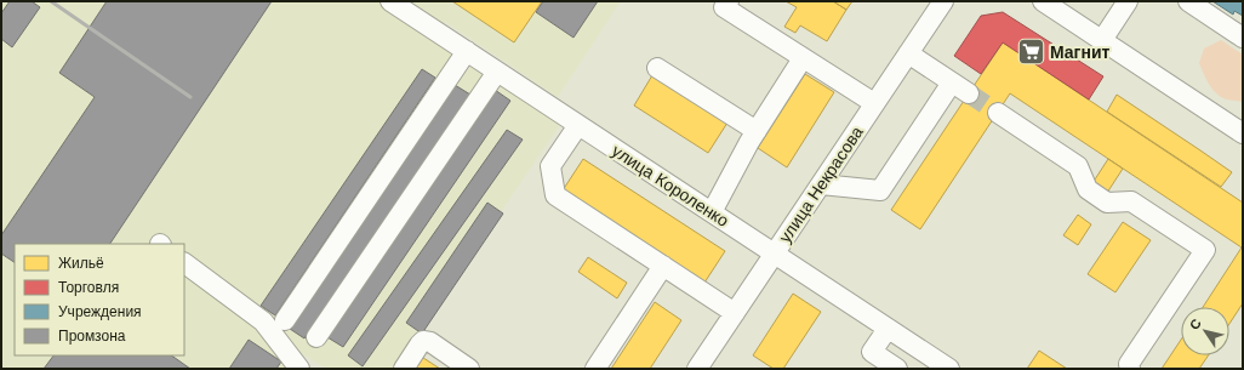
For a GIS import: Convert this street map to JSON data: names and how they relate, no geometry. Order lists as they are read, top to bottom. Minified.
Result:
{"streets":{"street":["улица Некрасова","улица Короленко"]},"crossings":[["улица Некрасова","улица Короленко"]],"places":{"supermarket":["Магнит"]},"legend":["Жильё","Торговля","Учреждения","Промзона"],"north":"top left"}
